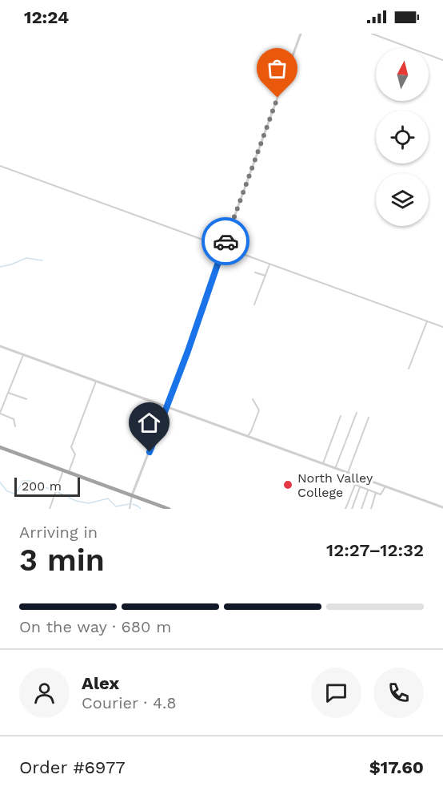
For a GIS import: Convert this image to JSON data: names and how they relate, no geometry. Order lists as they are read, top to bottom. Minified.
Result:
{"places":["North Valley College"],"scale_bar":"200 m","north":"top","page":{"status":"12:24","scale":"200 m","heading":["3 min","Arriving in","12:27–12:32"],"panel":["Alex","Courier · 4.8","Order #6977","$17.60"],"bar":"On the way · 680 m"}}
